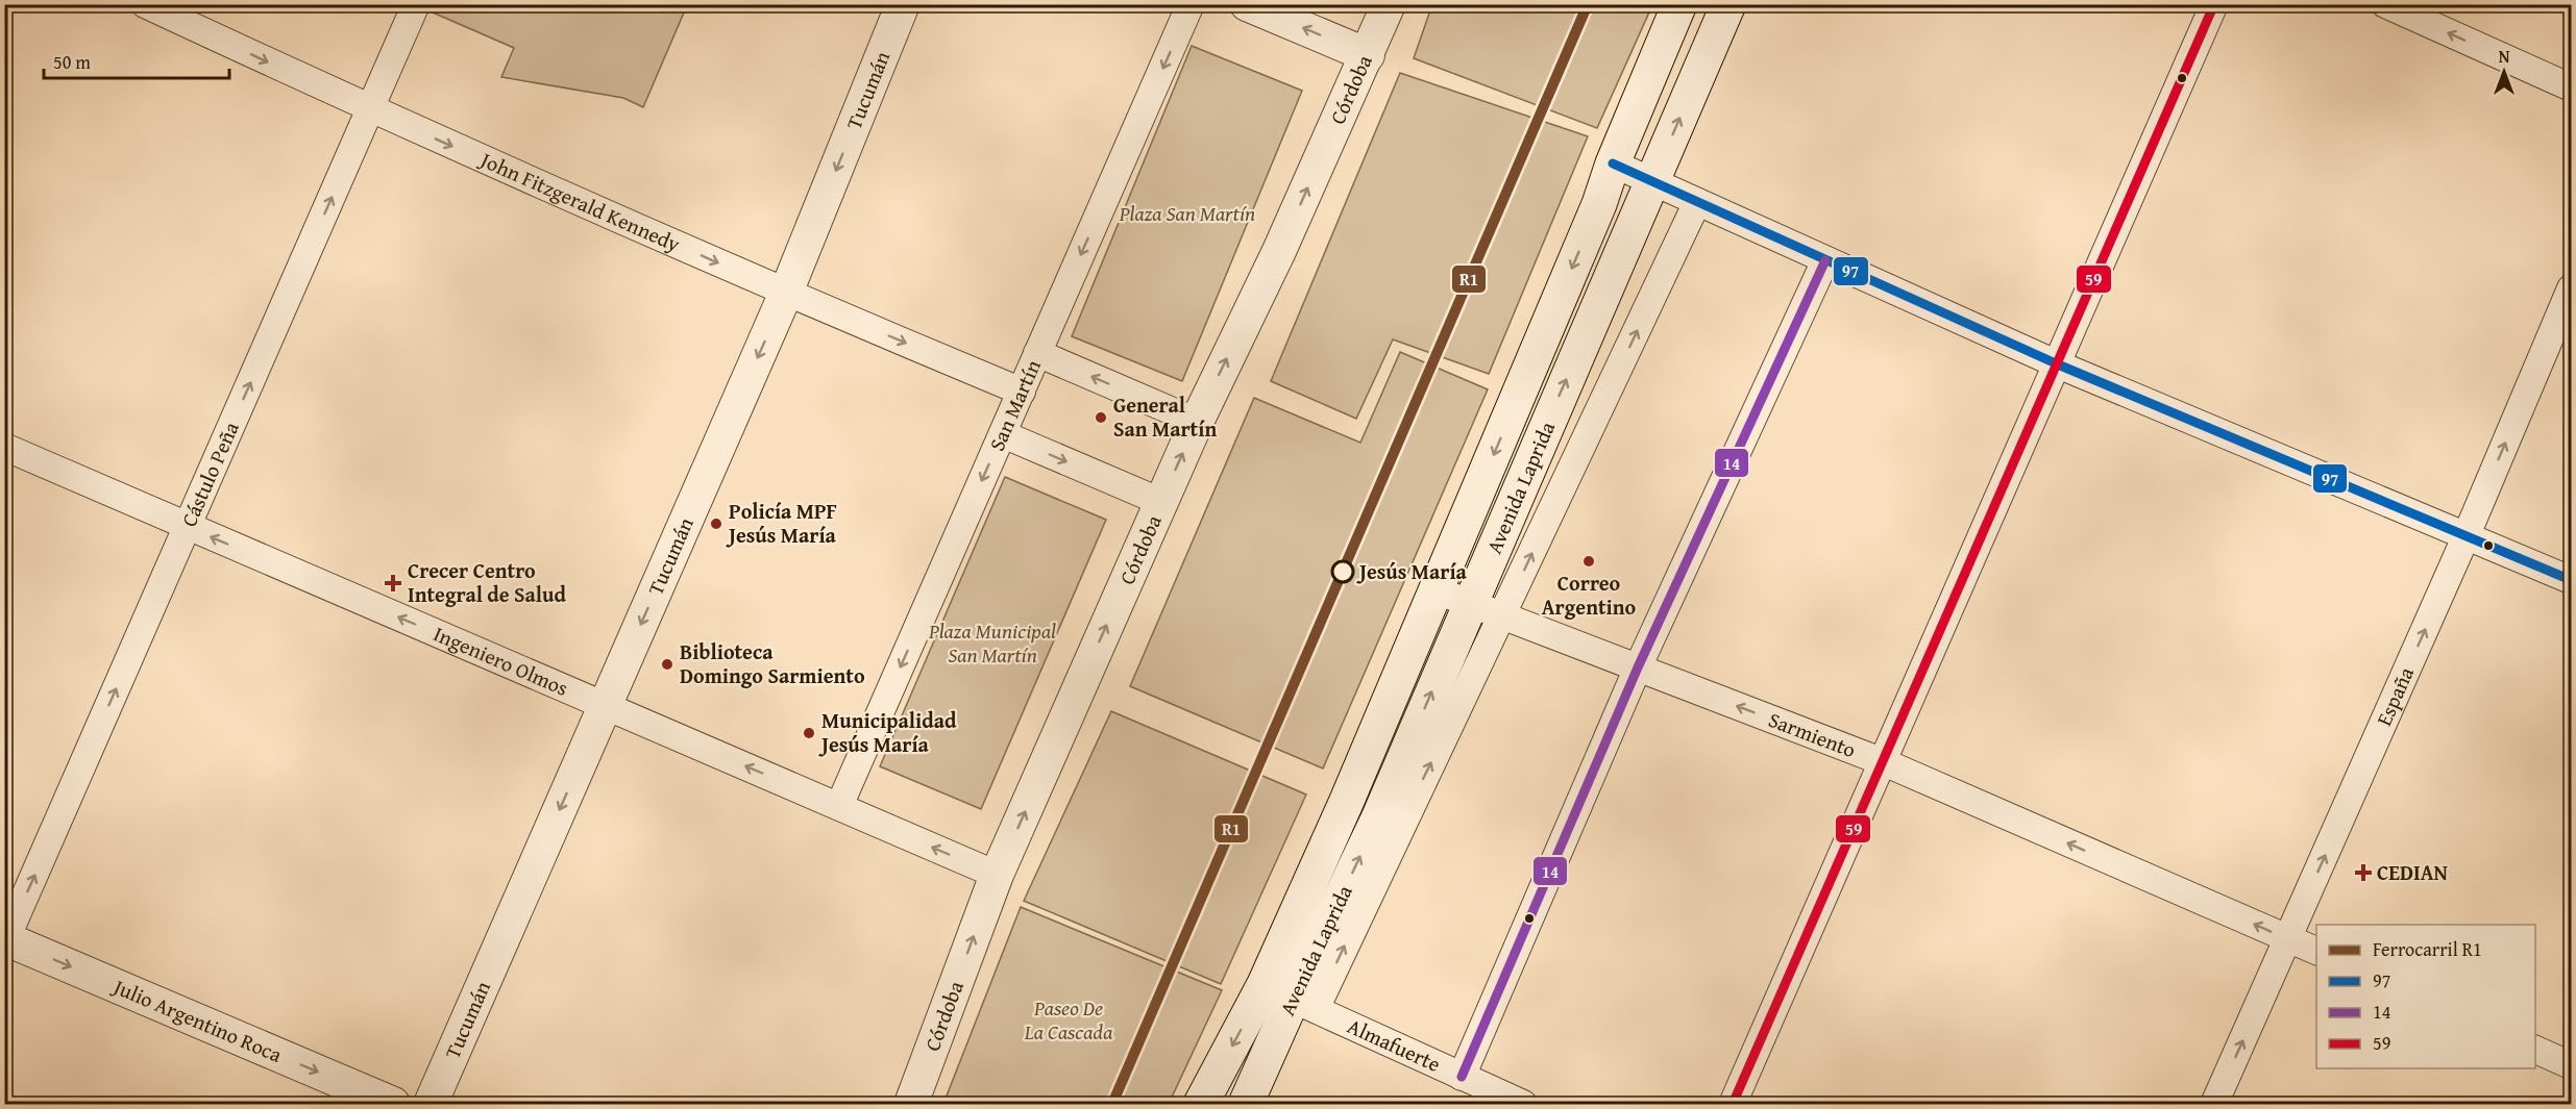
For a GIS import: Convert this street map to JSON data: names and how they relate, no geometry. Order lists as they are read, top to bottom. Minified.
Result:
{"streets":{"main road":["Avenida Laprida"],"street":["Tucumán","Córdoba","John Fitzgerald Kennedy","San Martín","Cástulo Peña","Ingeniero Olmos","España","Sarmiento","Julio Argentino Roca","Almafuerte"]},"crossings":[["Tucumán","John Fitzgerald Kennedy"],["Tucumán","Ingeniero Olmos"],["Córdoba","Ingeniero Olmos"],["John Fitzgerald Kennedy","San Martín"],["John Fitzgerald Kennedy","Cástulo Peña"],["San Martín","Ingeniero Olmos"],["Cástulo Peña","Ingeniero Olmos"],["Cástulo Peña","Julio Argentino Roca"],["Avenida Laprida","Sarmiento"],["Avenida Laprida","Almafuerte"],["España","Sarmiento"]],"one_way":["Tucumán","Córdoba","John Fitzgerald Kennedy","San Martín","Cástulo Peña","Ingeniero Olmos","España","Sarmiento","Julio Argentino Roca"],"parks":["Plaza San Martín","Plaza Municipal San Martín","Paseo De La Cascada"],"places":{"other":["General San Martín","Policía MPF Jesús María","Correo Argentino","Jesús María","Biblioteca Domingo Sarmiento","Municipalidad Jesús María"],"health":["Crecer Centro Integral de Salud","CEDIAN"]},"lines":["rail line R1","transit line 59","transit line 97","transit line 14"],"legend":["Ferrocarril R1","97","14","59"],"scale_bar":"50 m","north":"top"}
